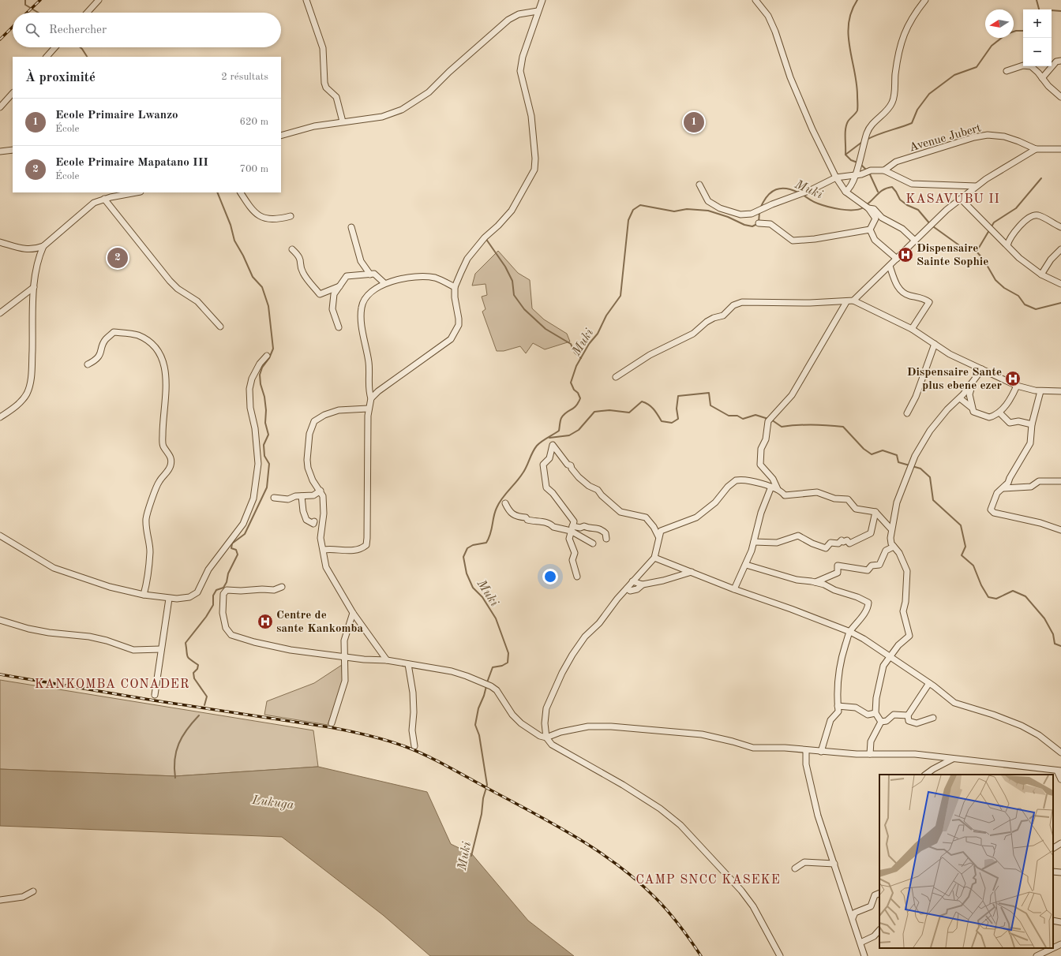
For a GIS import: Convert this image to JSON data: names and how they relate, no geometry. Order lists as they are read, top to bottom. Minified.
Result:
{"streets":{"street":["Avenue Jubert"]},"districts":["KASAVUBU II","KANKOMBA CONADER","CAMP SNCC KASEKE"],"water":["Muki","Lukuga"],"places":{"hospital":["Dispensaire Sainte Sophie","Dispensaire Sante plus ebene ezer","Centre de sante Kankomba"]},"north":"left","page":{"map_buttons":["+","−"],"search":"Rechercher","heading":["À proximité","2 résultats"],"list":[{"mark":"1","name":"Ecole Primaire Lwanzo","note":"École","value":"620 m"},{"mark":"2","name":"Ecole Primaire Mapatano III","note":"École","value":"700 m"}],"pins":["1","2"]}}
